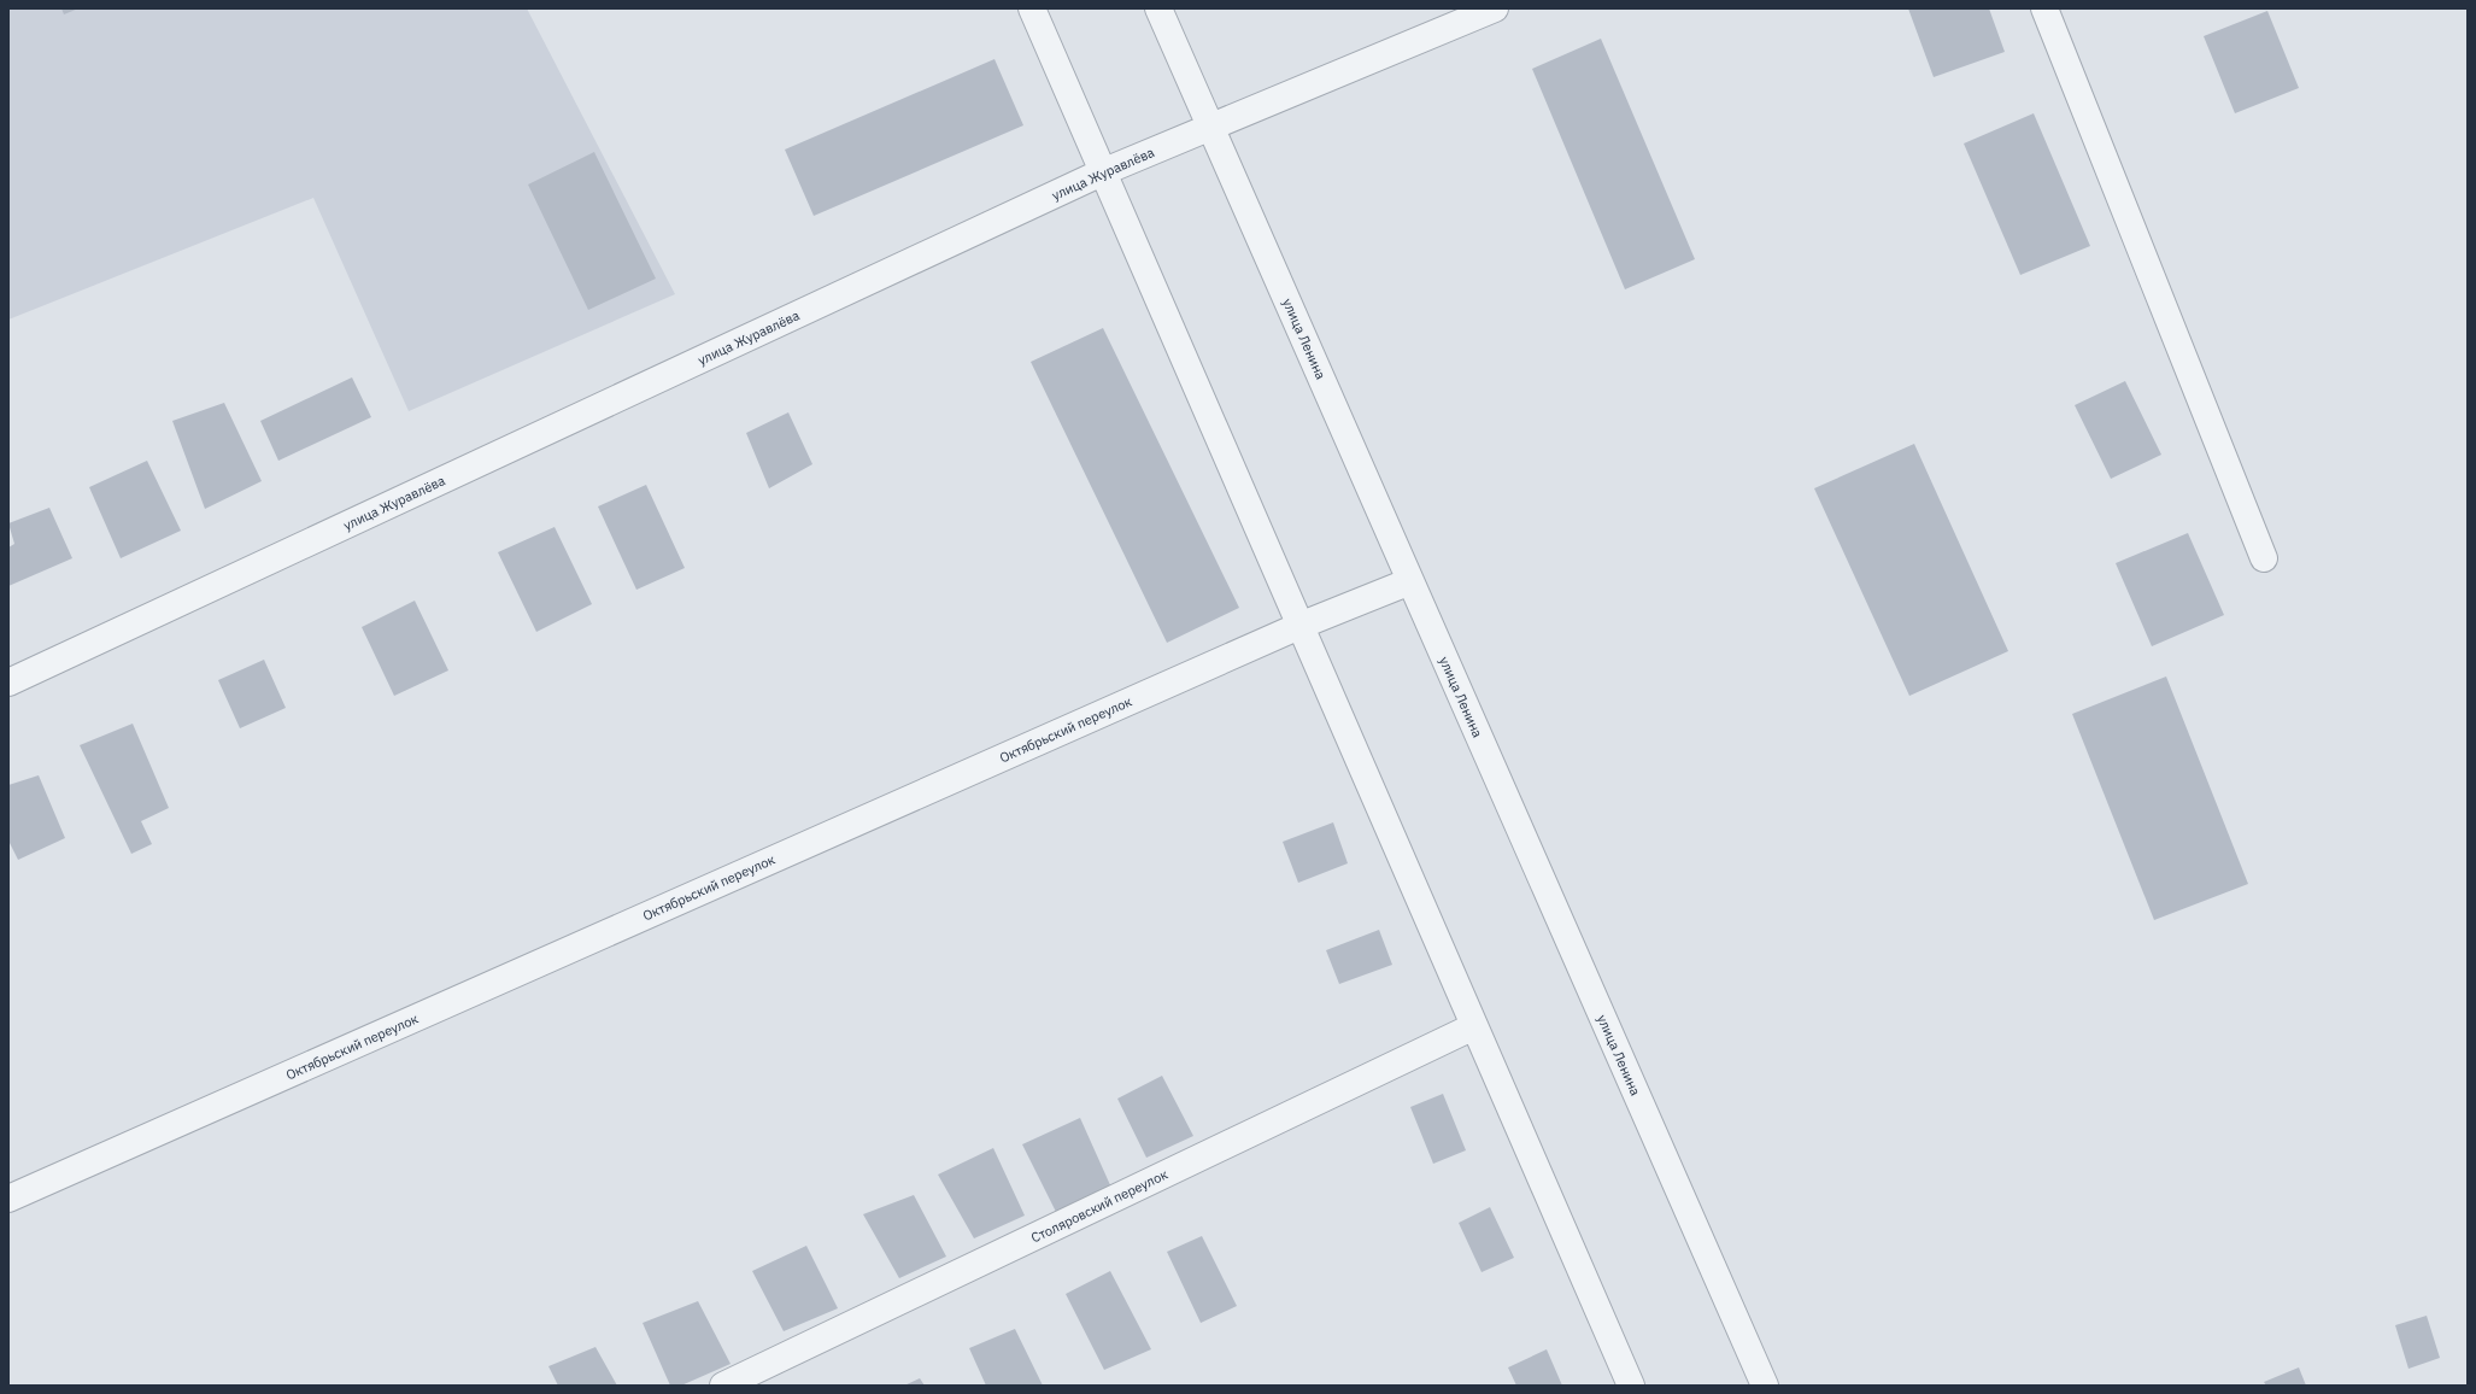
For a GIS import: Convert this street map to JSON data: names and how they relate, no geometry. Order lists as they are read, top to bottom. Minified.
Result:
{"streets":{"street":["улица Журавлёва","улица Ленина","Октябрьский переулок","Столяровский переулок"]},"crossings":[["улица Журавлёва","улица Ленина"],["улица Ленина","Октябрьский переулок"]]}
